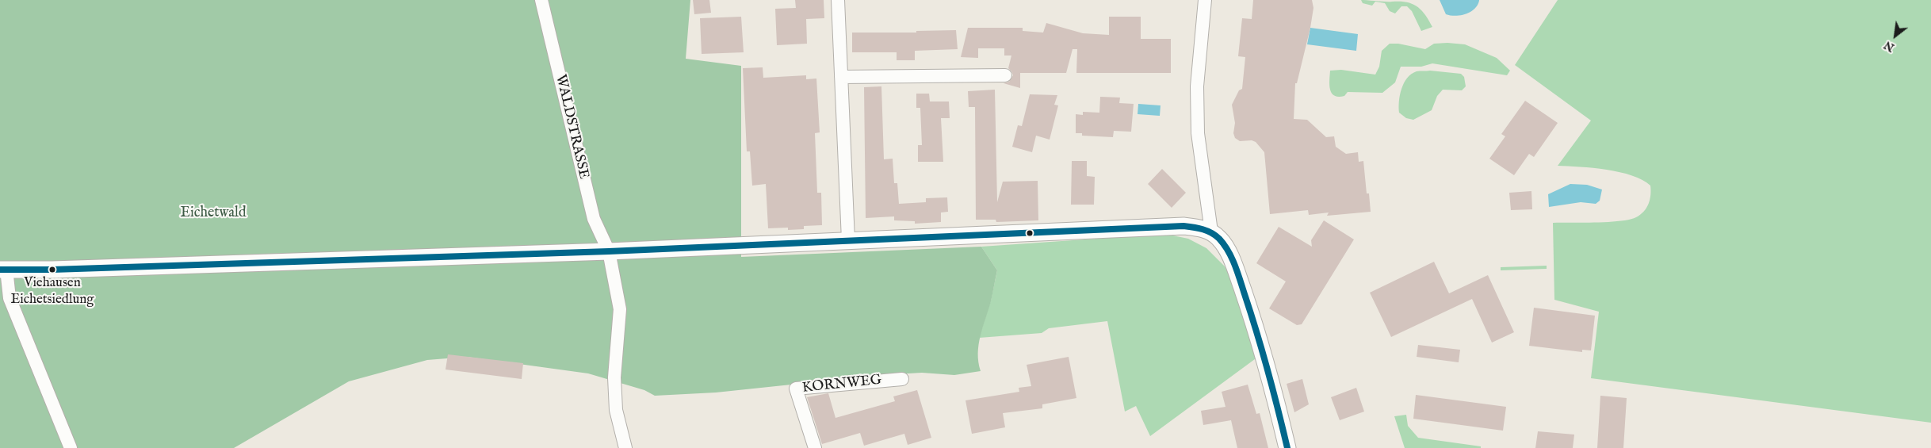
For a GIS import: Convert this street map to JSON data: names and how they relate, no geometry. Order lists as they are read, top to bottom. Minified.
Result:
{"streets":{"street":["WALDSTRASSE","KORNWEG"]},"parks":["Eichetwald"],"places":["Viehausen Eichetsiedlung"],"north":"bottom left"}
